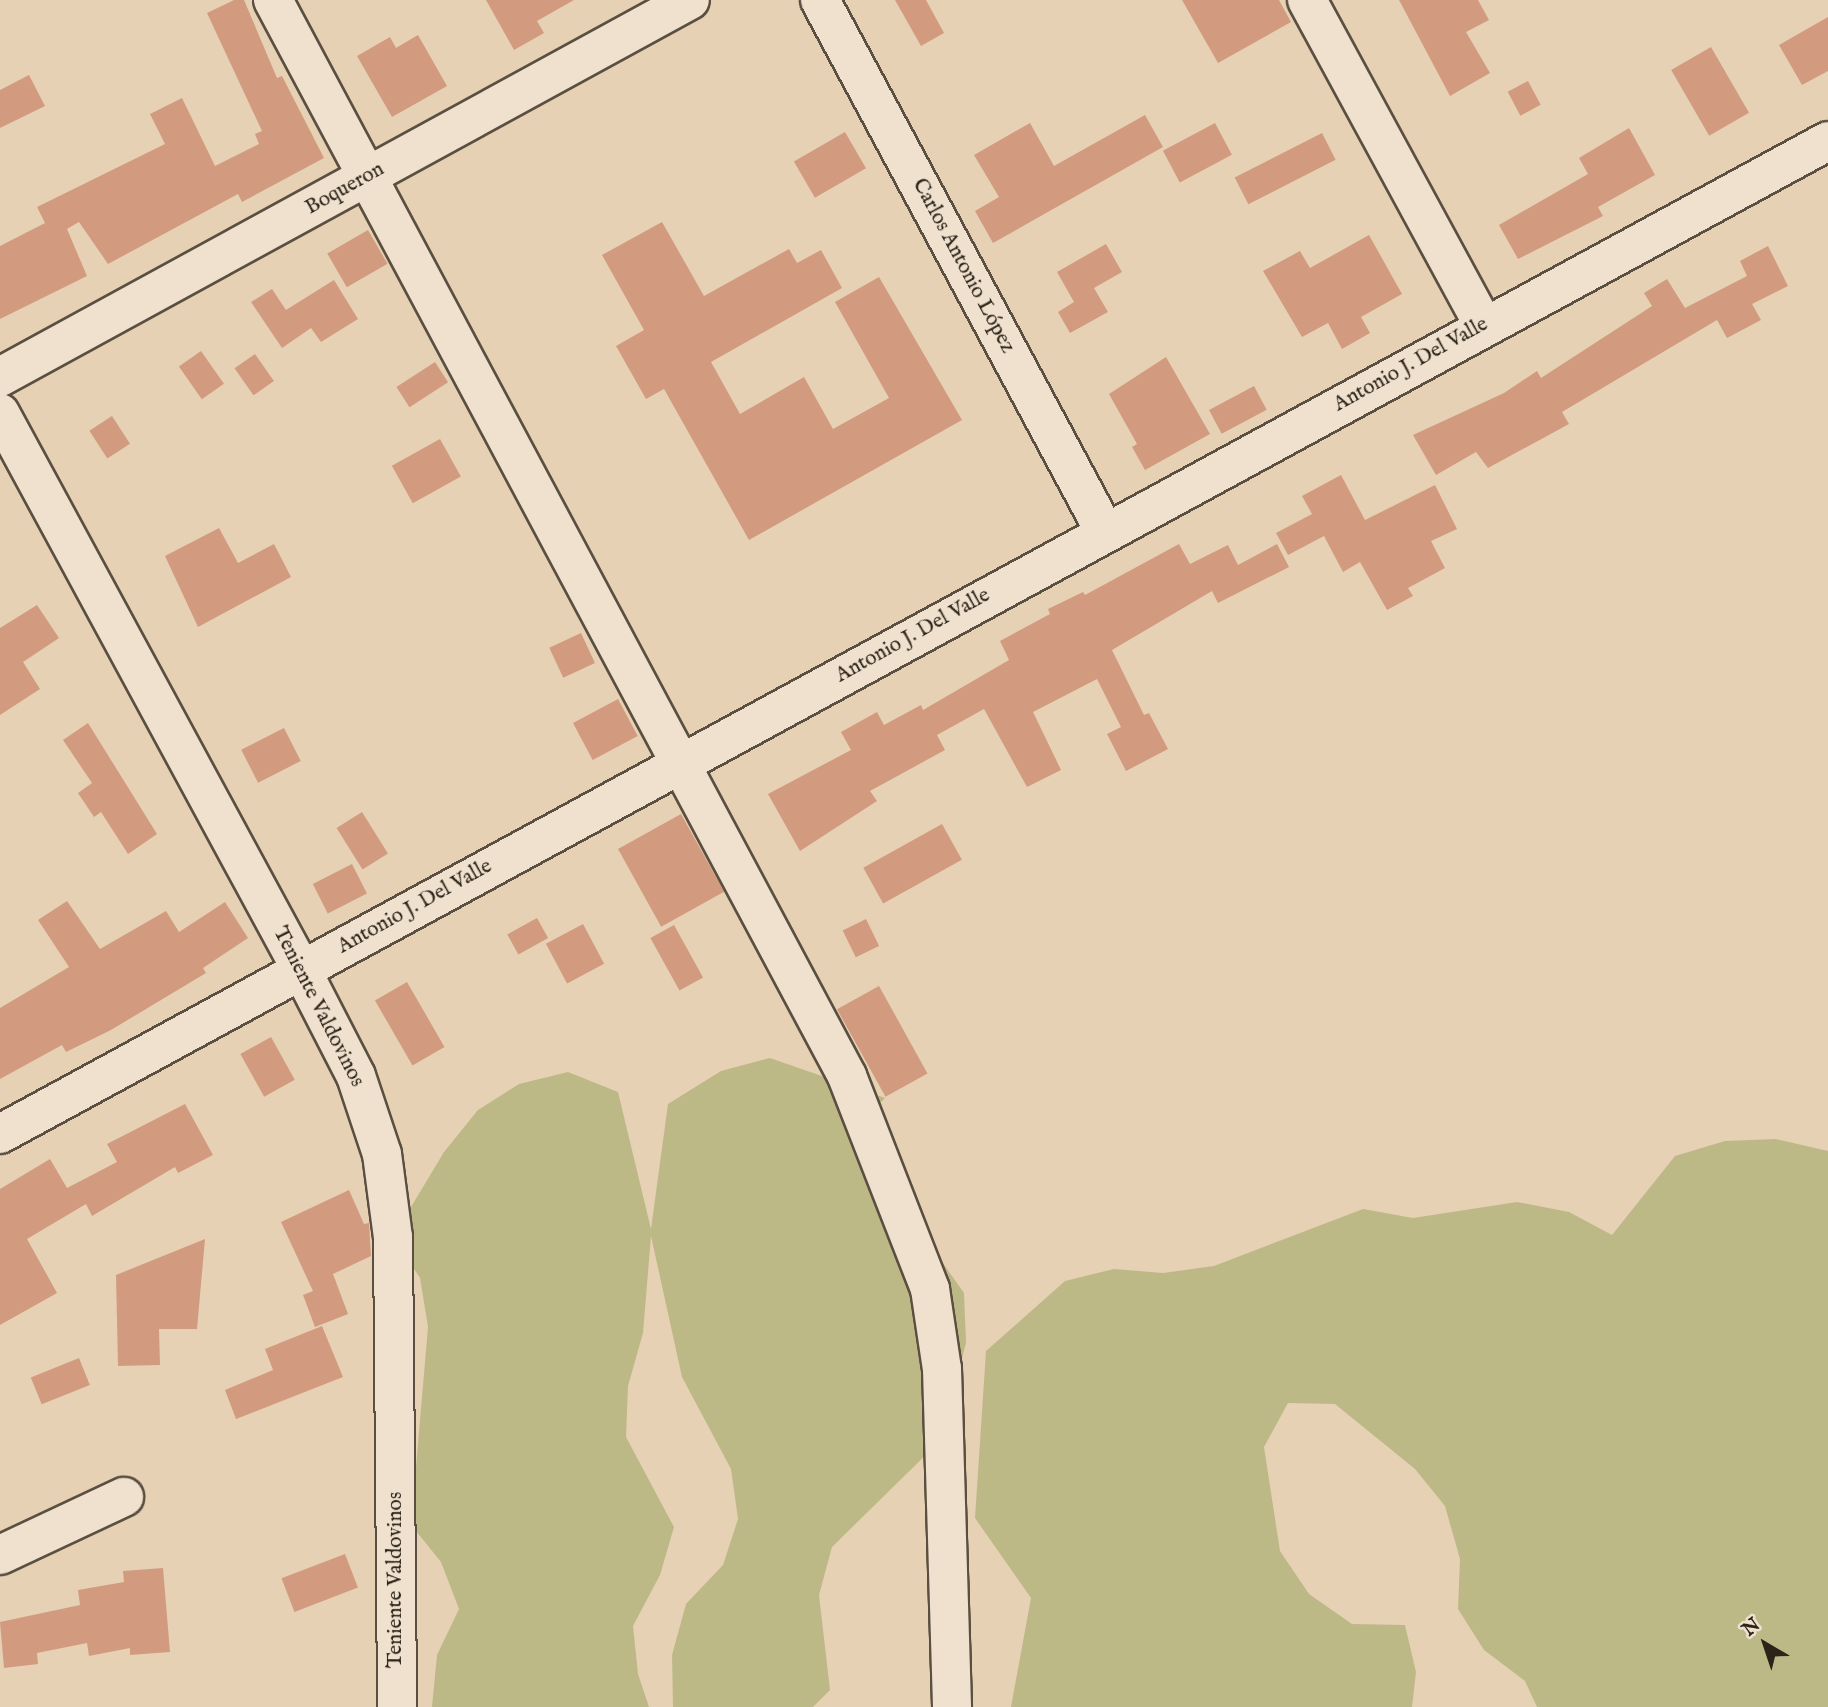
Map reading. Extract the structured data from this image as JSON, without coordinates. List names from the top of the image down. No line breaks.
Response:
{"streets":{"street":["Boqueron","Carlos Antonio López","Antonio J. Del Valle","Teniente Valdovinos"]},"crossings":[["Carlos Antonio López","Antonio J. Del Valle"],["Antonio J. Del Valle","Teniente Valdovinos"]],"north":"top left"}
